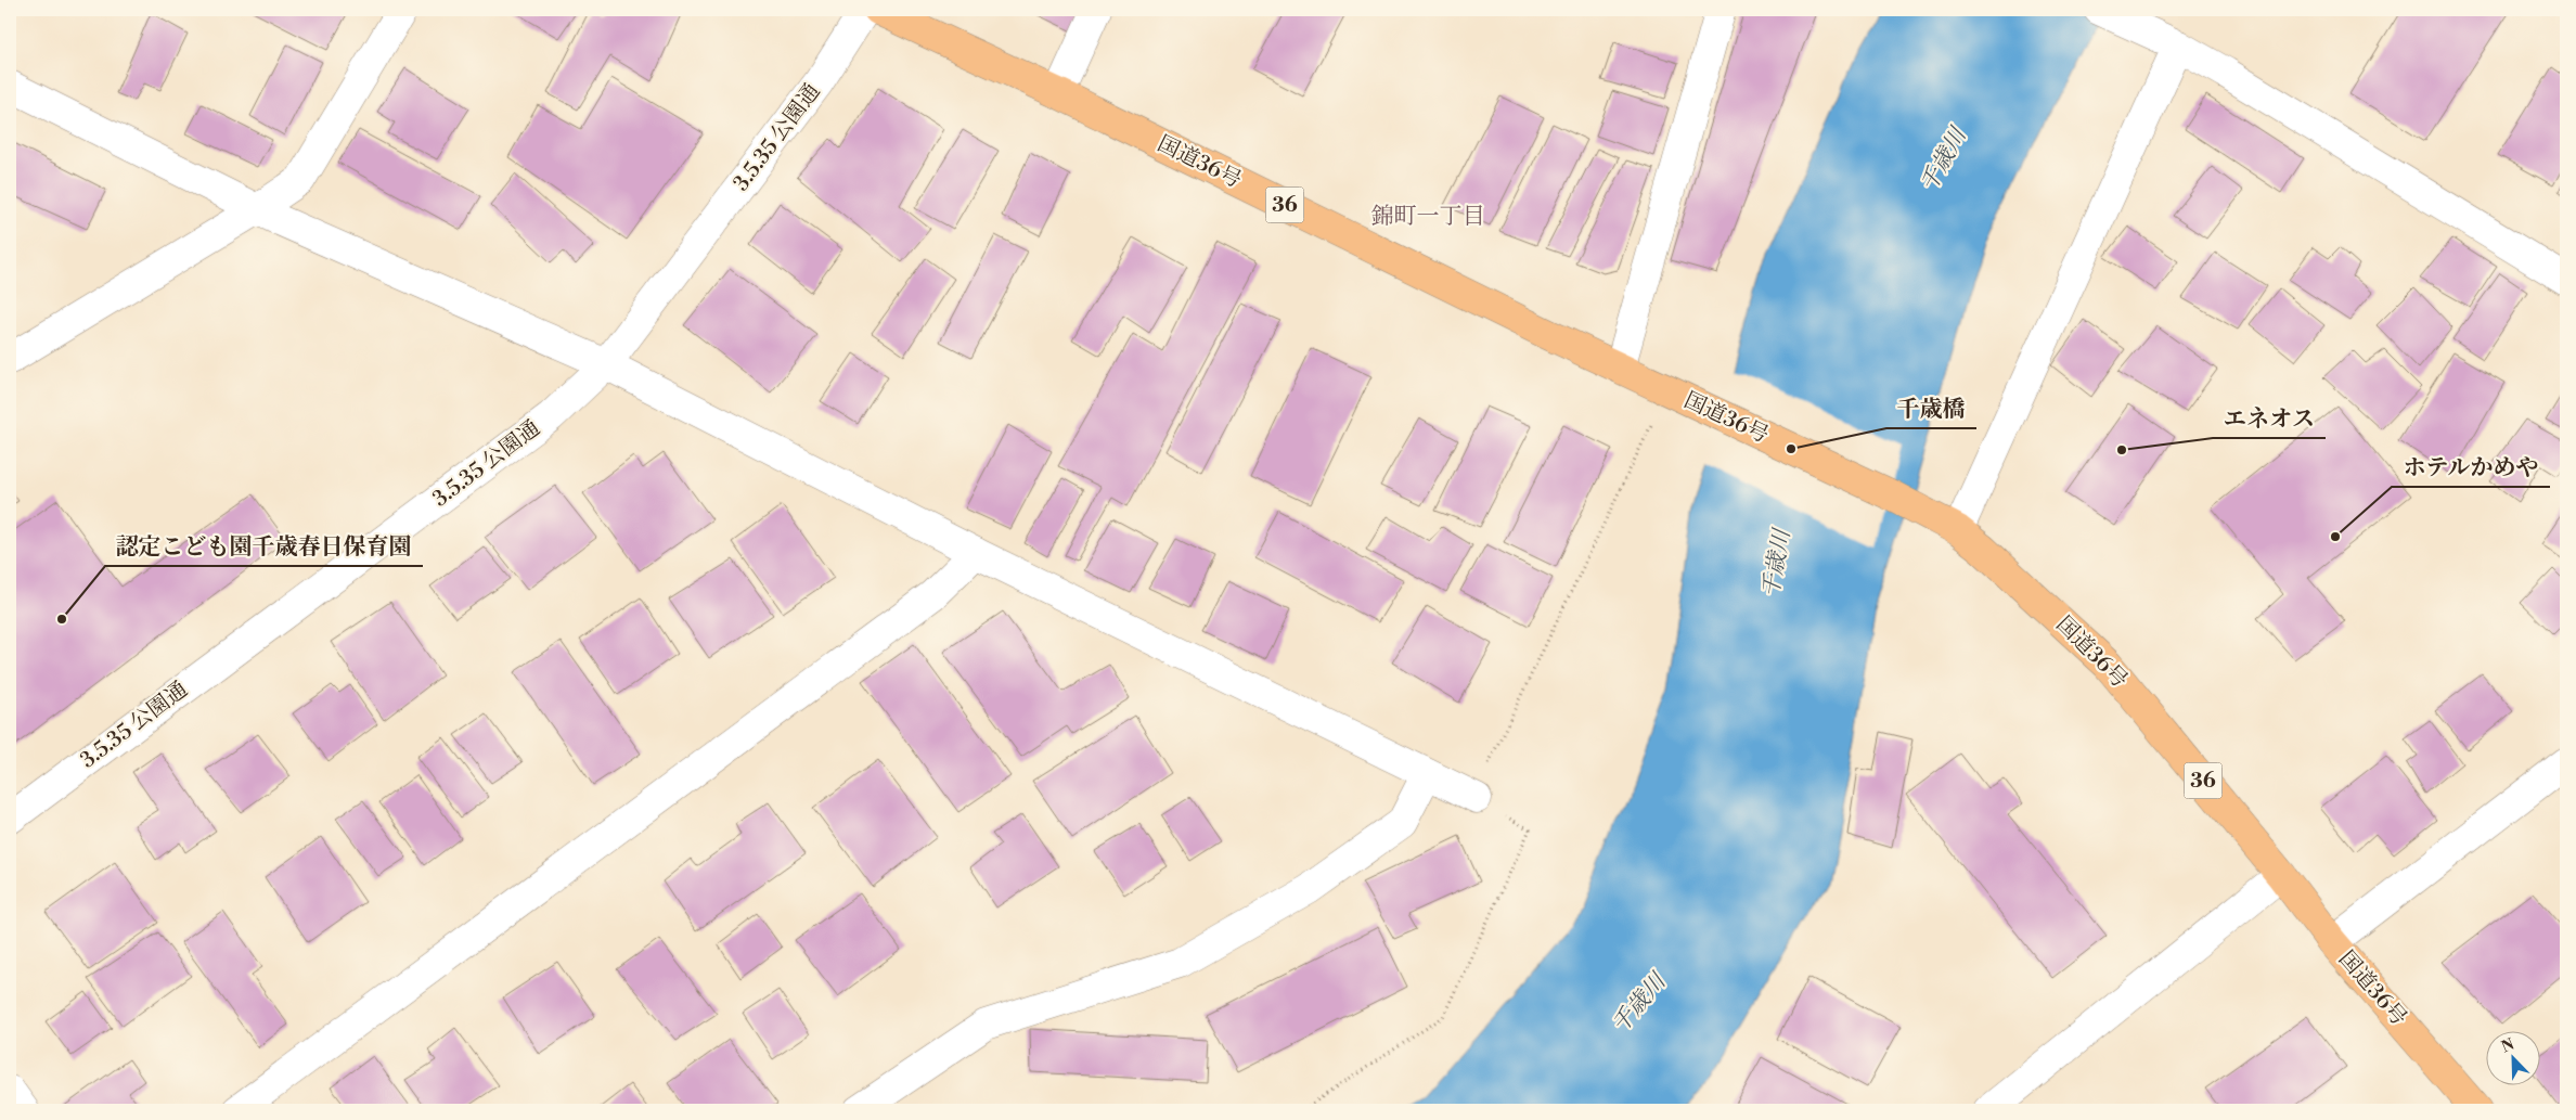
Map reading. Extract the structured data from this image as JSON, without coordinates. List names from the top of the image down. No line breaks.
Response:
{"streets":{"highway":["国道36号","36"],"street":["3.5.35 公園通"]},"districts":["錦町一丁目"],"water":["千歳川"],"places":["千歳橋","エネオス","ホテルかめや","認定こども園千歳春日保育園"],"north":"top left"}
